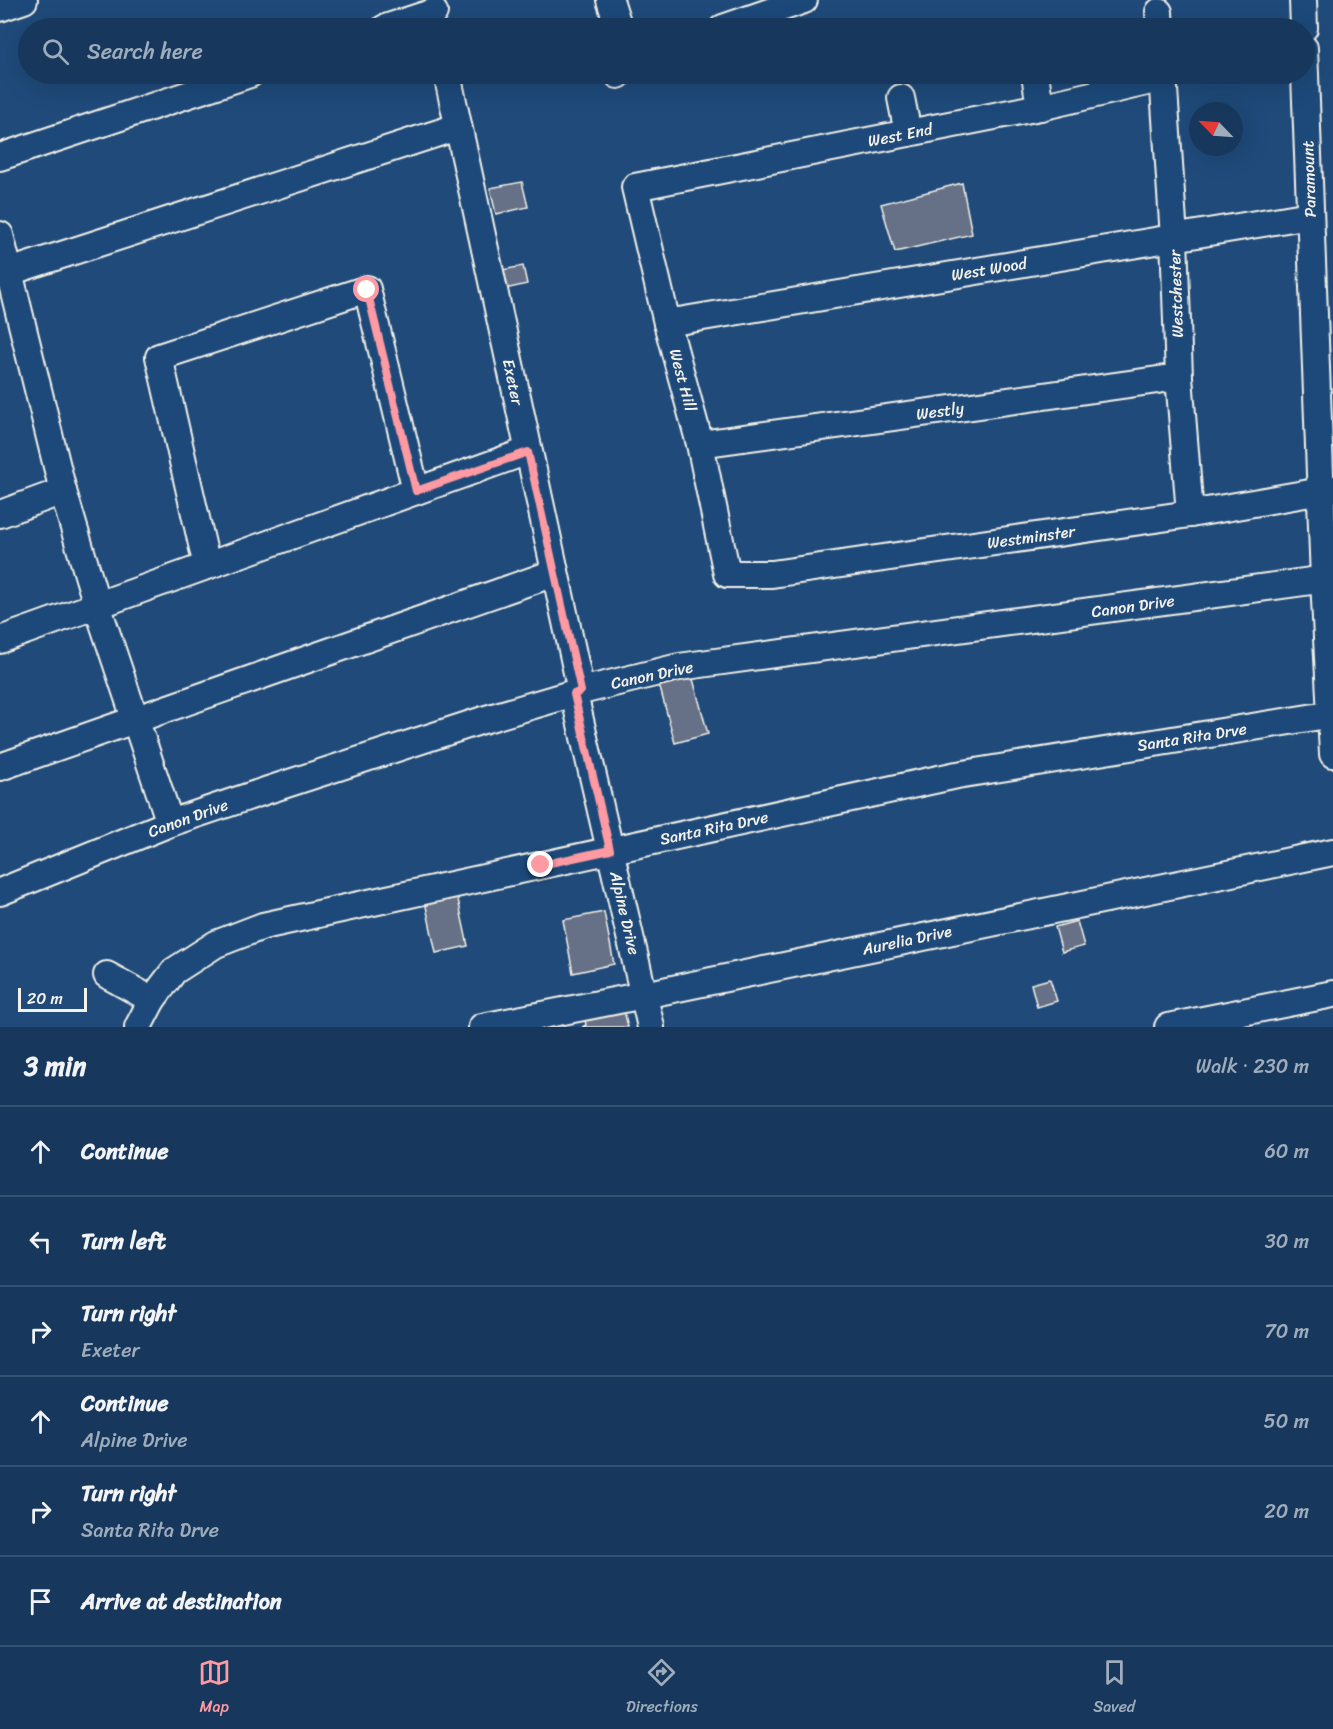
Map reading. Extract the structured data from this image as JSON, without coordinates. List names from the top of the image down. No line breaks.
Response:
{"streets":{"street":["West End","Paramount","West Wood","Westchester","West Hill","Exeter","Westly","Westminster","Canon Drive","Santa Rita Drve","Alpine Drive","Aurelia Drive"]},"crossings":[["West End","West Hill"],["Paramount","West Wood"],["Paramount","Westminster"],["Paramount","Canon Drive"],["Paramount","Santa Rita Drve"],["West Wood","Westchester"],["West Wood","West Hill"],["Westchester","Westly"],["Westchester","Westminster"],["West Hill","Westly"],["West Hill","Westminster"],["Exeter","Canon Drive"],["Exeter","Alpine Drive"],["Canon Drive","Alpine Drive"],["Santa Rita Drve","Alpine Drive"],["Alpine Drive","Aurelia Drive"]],"scale_bar":"20 m","north":"top left","page":{"search":"Search here","scale":"20 m","heading":["3 min","Walk · 230 m"],"list":[["Continue","60 m"],["Turn left","30 m"],["Turn right","Exeter","70 m"],["Continue","Alpine Drive","50 m"],["Turn right","Santa Rita Drve","20 m"],"Arrive at destination"],"nav":["Map","Directions","Saved"]}}
